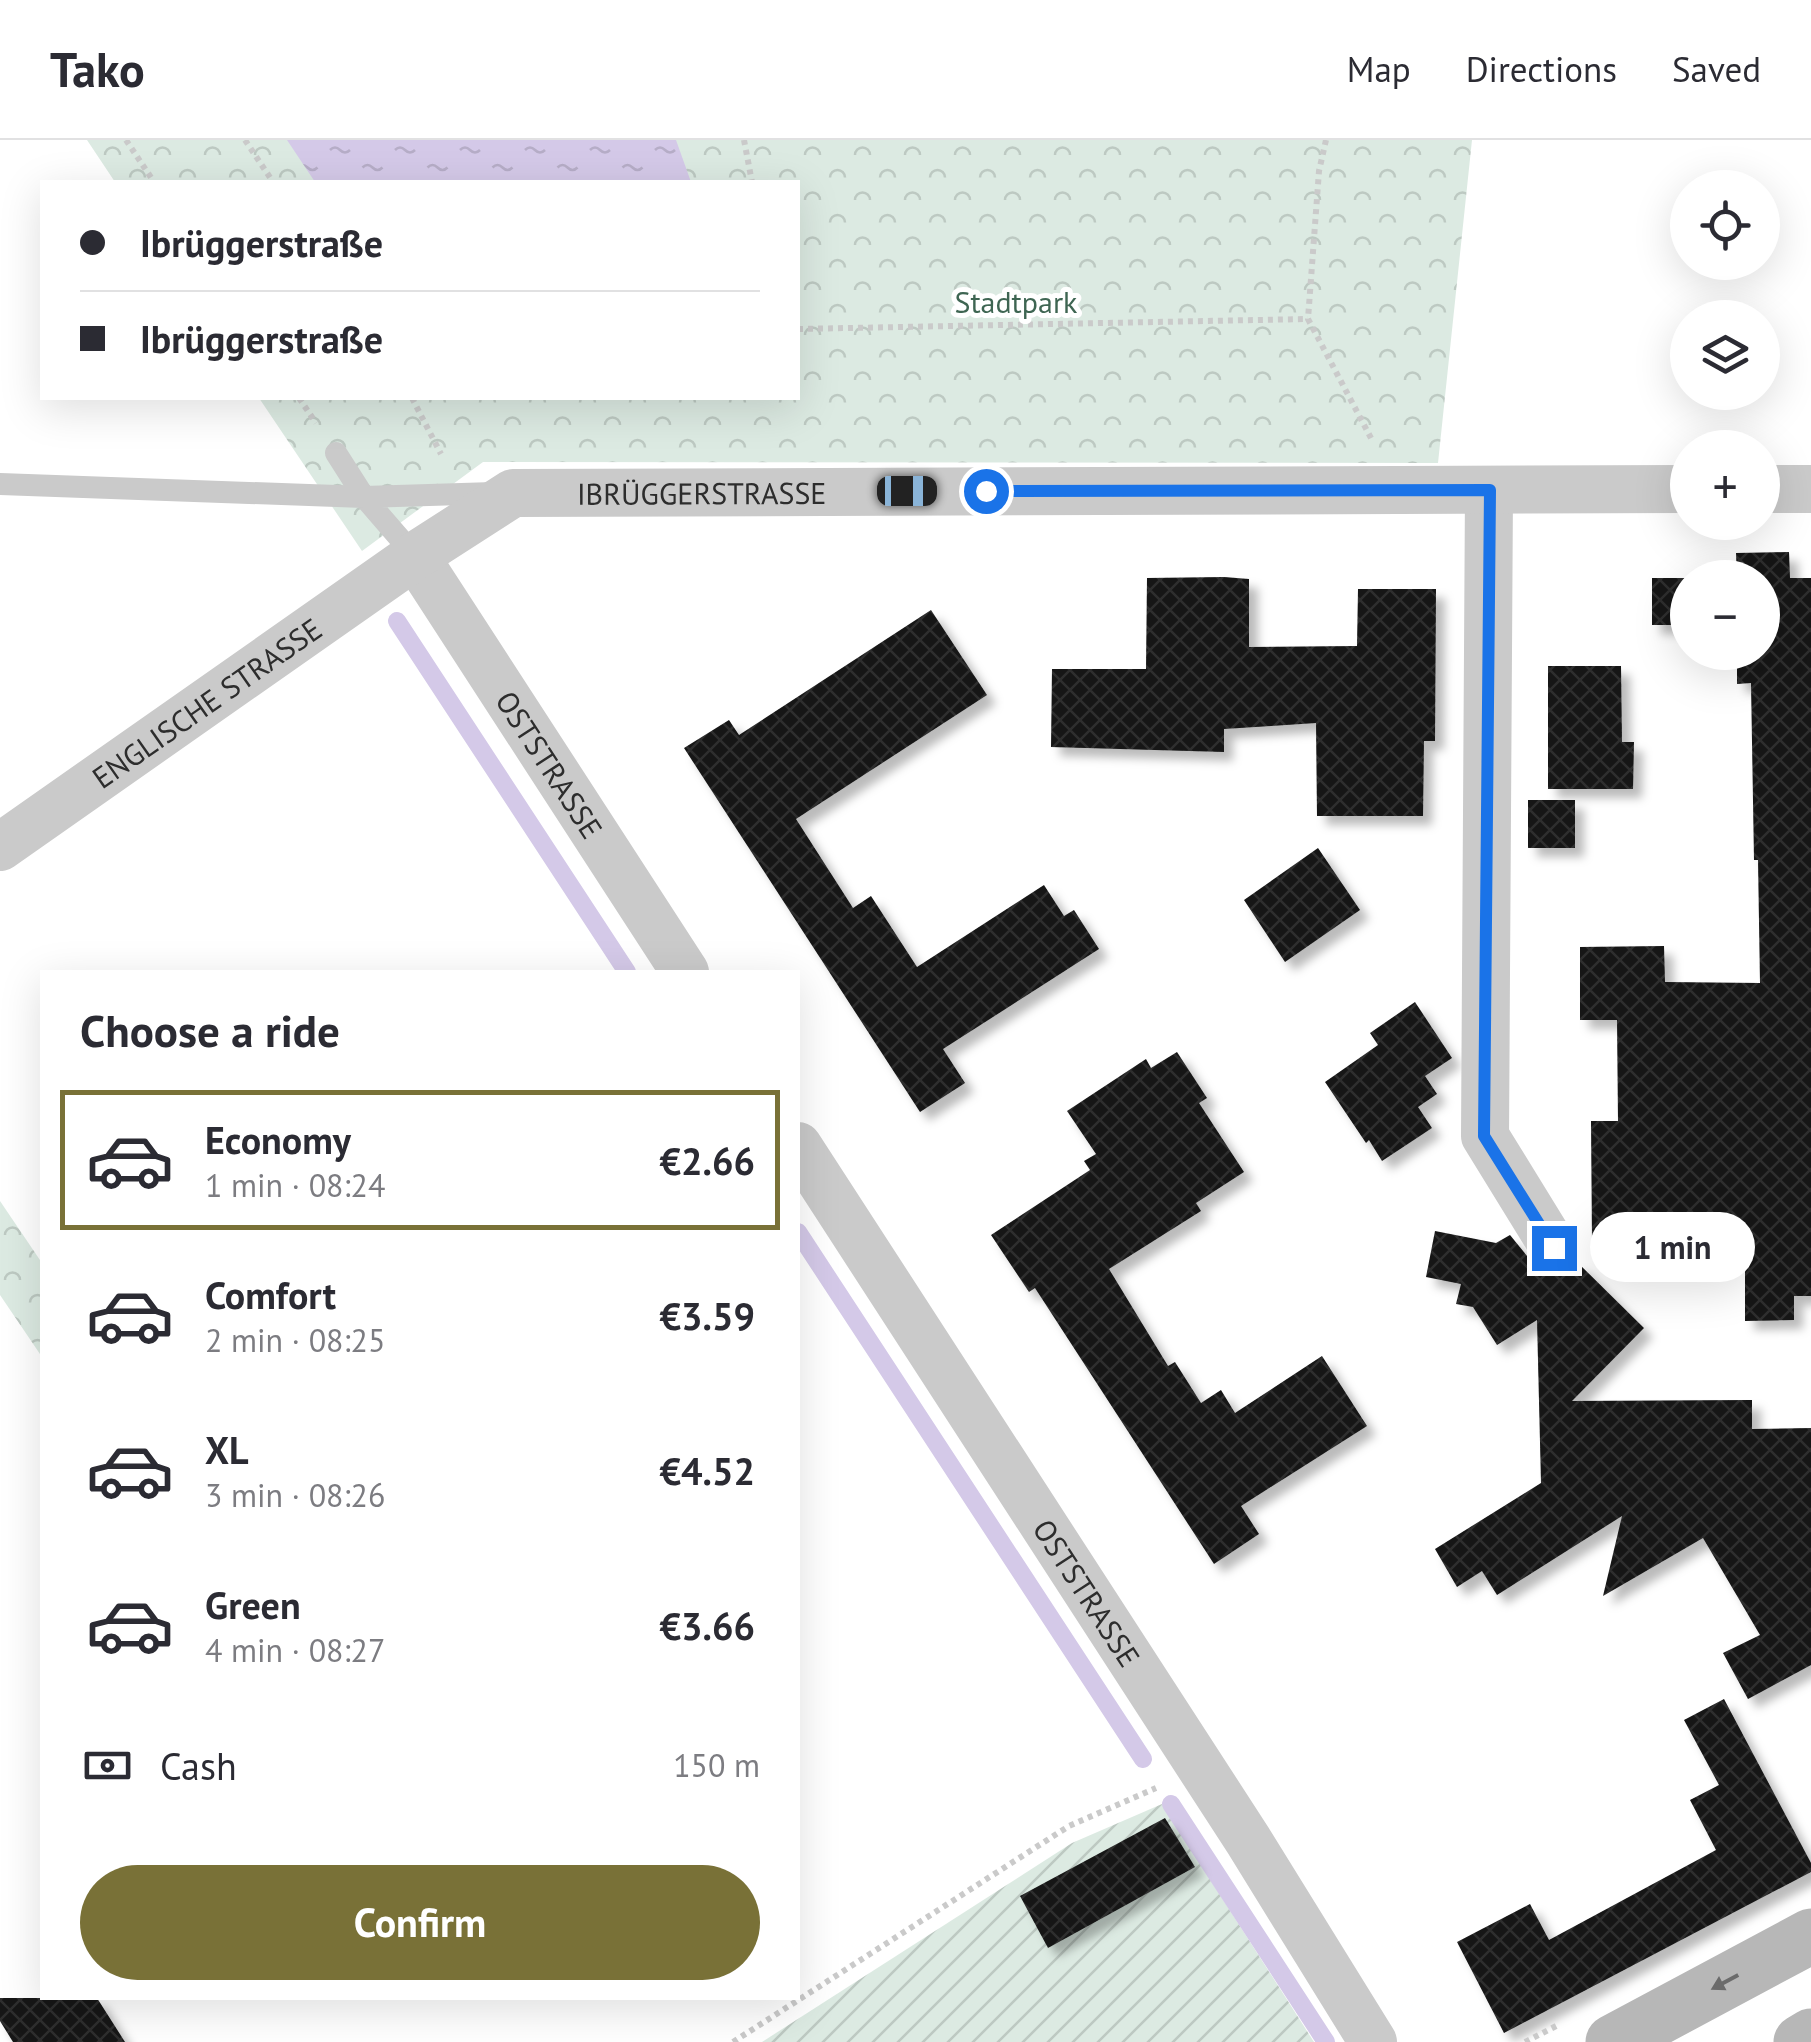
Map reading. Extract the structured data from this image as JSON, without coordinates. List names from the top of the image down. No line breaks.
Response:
{"streets":{"street":["IBRÜGGERSTRASSE","ENGLISCHE STRASSE","OSTSTRASSE"]},"crossings":[["ENGLISCHE STRASSE","OSTSTRASSE"]],"parks":["Stadtpark"],"page":{"header":"Tako","nav":["Map","Directions","Saved"],"map_buttons":["+","−"],"banner":["Ibrüggerstraße","Ibrüggerstraße"],"heading":"Choose a ride","list":[{"name":"Economy","note":"1 min · 08:24","value":"€2.66"},{"name":"Comfort","note":"2 min · 08:25","value":"€3.59"},{"name":"XL","note":"3 min · 08:26","value":"€4.52"},{"name":"Green","note":"4 min · 08:27","value":"€3.66"}],"bubble":"1 min","pay":["Cash","150 m"],"buttons":"Confirm"}}
